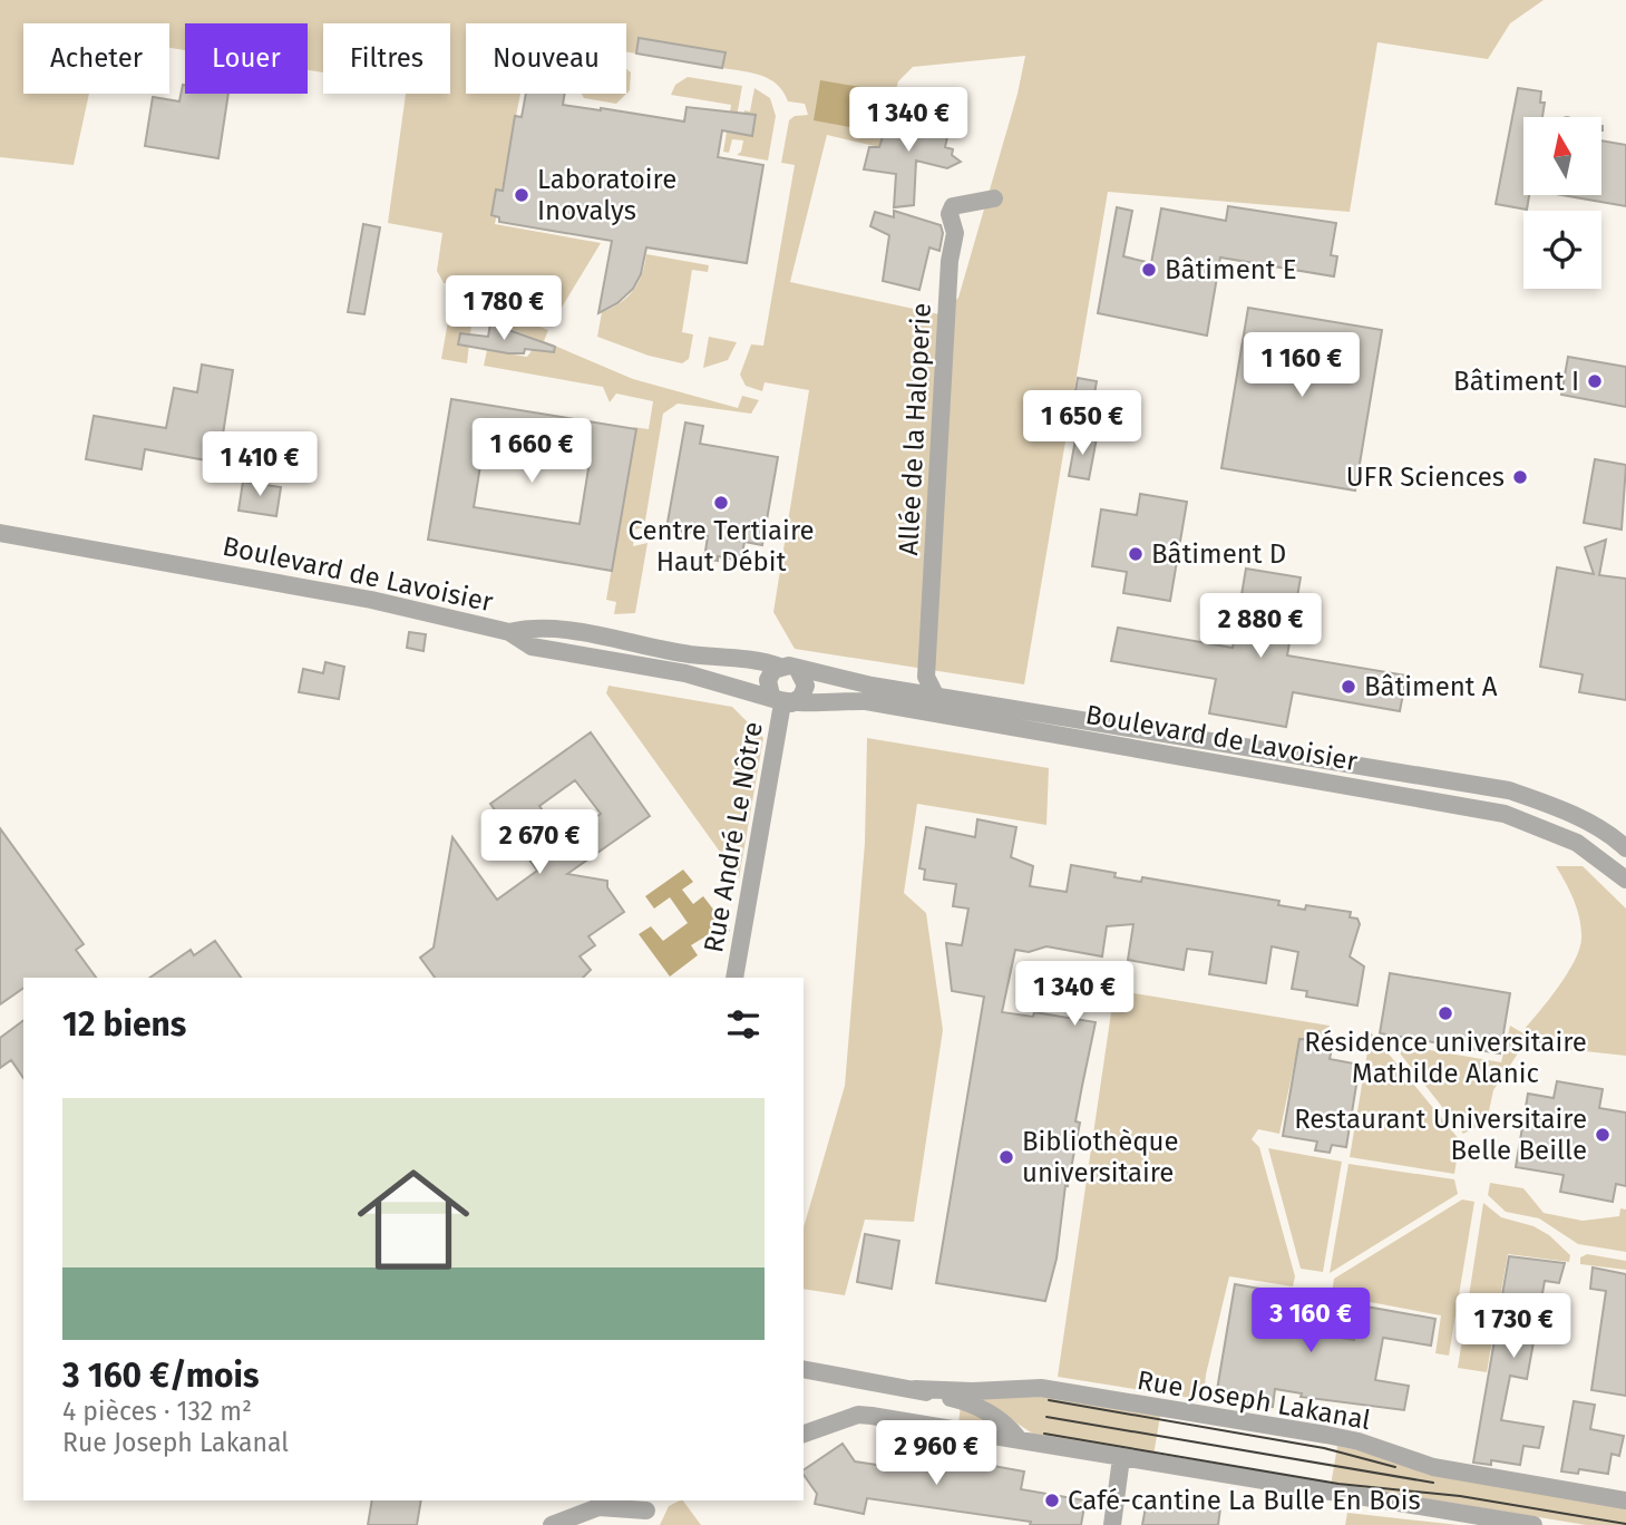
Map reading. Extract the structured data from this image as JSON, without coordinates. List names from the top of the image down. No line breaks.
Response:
{"streets":{"street":["Allée de la Haloperie","Boulevard de Lavoisier","Rue André Le Nôtre","Rue Joseph Lakanal"]},"crossings":[["Allée de la Haloperie","Boulevard de Lavoisier"],["Boulevard de Lavoisier","Rue André Le Nôtre"]],"places":["Laboratoire Inovalys","Bâtiment E","Bâtiment I","UFR Sciences","Centre Tertiaire Haut Débit","Bâtiment D","Bâtiment A","Résidence universitaire Mathilde Alanic","Restaurant Universitaire Belle Beille","Bibliothèque universitaire","Café-cantine La Bulle En Bois"],"north":"top","page":{"chip":["Acheter","Louer","Filtres","Nouveau"],"price":["1 340 €","1 780 €","1 160 €","1 650 €","1 660 €","1 410 €","2 880 €","2 670 €","1 340 €","3 160 €","1 730 €","2 960 €"],"heading":"12 biens","list":[{"name":"3 160 €/mois","note":"4 pièces · 132 m² · Rue Joseph Lakanal"}]}}
